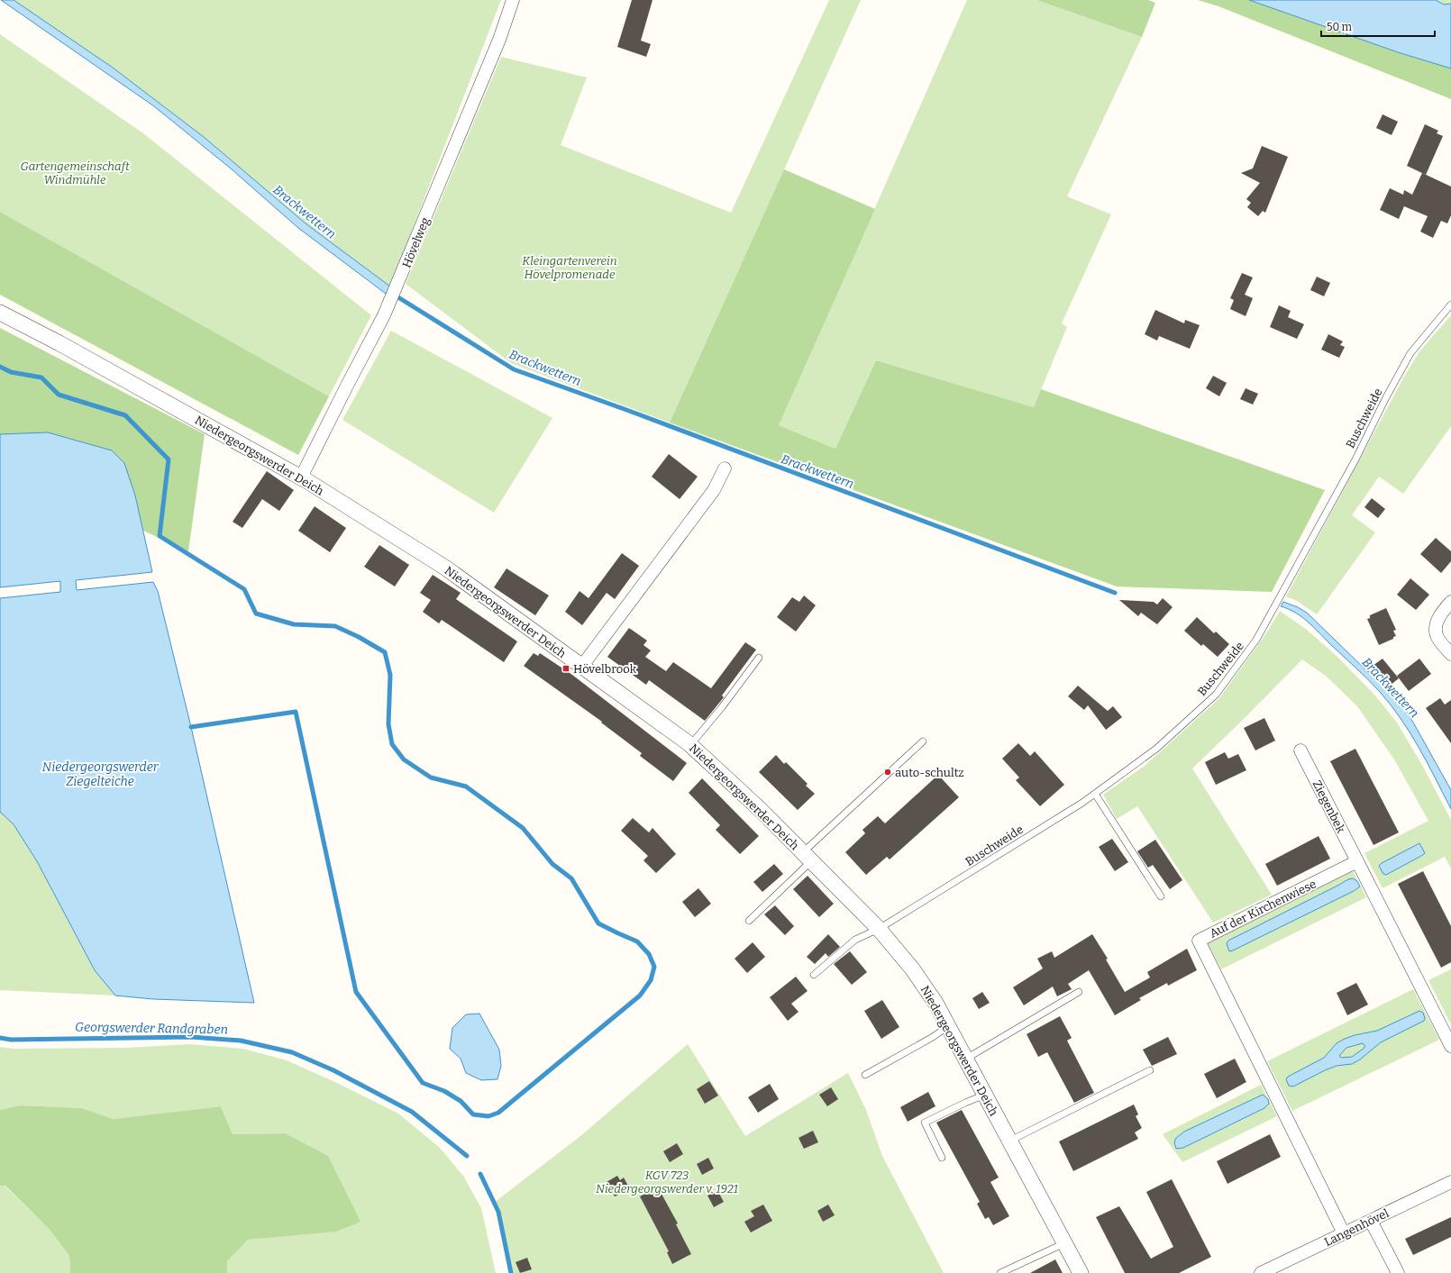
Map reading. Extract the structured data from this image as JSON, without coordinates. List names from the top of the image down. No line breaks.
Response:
{"streets":{"street":["Hövelweg","Niedergeorgswerder Deich","Ziegenbek","Auf der Kirchenwiese","Langenhövel"],"lane":["Buschweide"]},"crossings":[["Hövelweg","Niedergeorgswerder Deich"],["Buschweide","Niedergeorgswerder Deich"],["Ziegenbek","Auf der Kirchenwiese"],["Auf der Kirchenwiese","Langenhövel"]],"water":["Brackwettern","Niedergeorgswerder Ziegelteiche","Georgswerder Randgraben"],"parks":["Gartengemeinschaft Windmühle","Kleingartenverein Hövelpromenade","KGV 723 Niedergeorgswerder v. 1921"],"places":{"transit":["Hövelbrook"],"other":["auto-schultz"]},"scale_bar":"50 m"}
